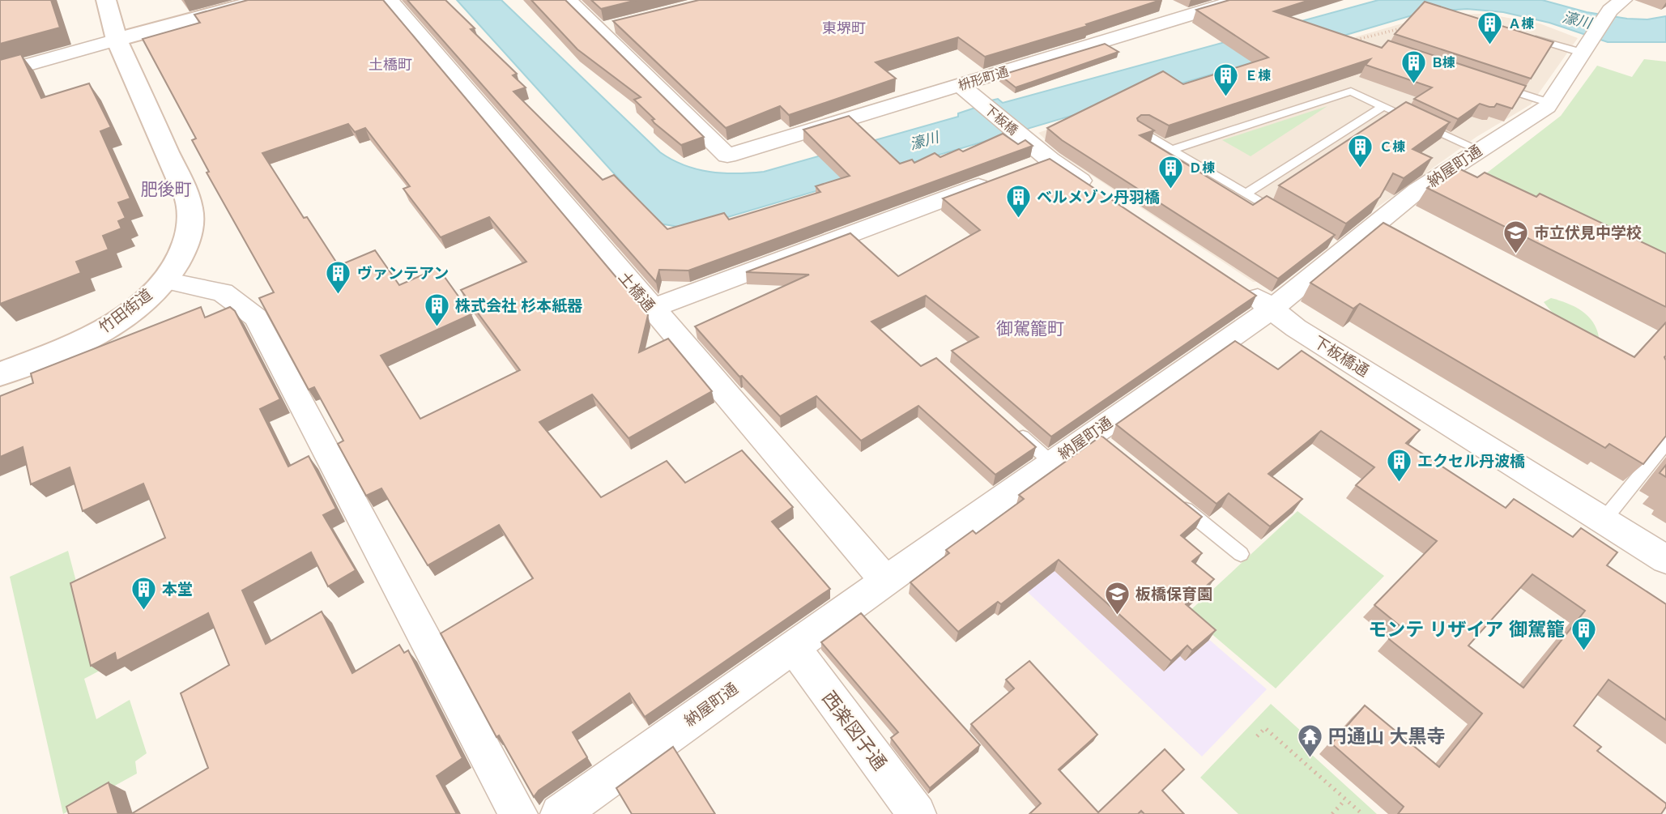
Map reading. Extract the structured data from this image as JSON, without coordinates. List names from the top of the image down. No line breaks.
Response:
{"streets":{"main road":["竹田街道"],"street":["枡形町通","下板橋","納屋町通","土橋通","下板橋通","西楽図子通"]},"crossings":[["枡形町通","下板橋"],["納屋町通","土橋通"],["納屋町通","下板橋通"],["納屋町通","西楽図子通"]],"districts":["東堺町","土橋町","肥後町","御駕籠町"],"water":["濠川"],"places":{"building":["Ａ棟","B棟","Ｅ棟","Ｃ棟","Ｄ棟","ベルメゾン丹羽橋","ヴァンテアン","株式会社 杉本紙器","エクセル丹波橋","本堂","モンテ リザイア 御駕籠"],"school or university":["市立伏見中学校","板橋保育園"],"temple":["円通山 大黒寺"]}}
